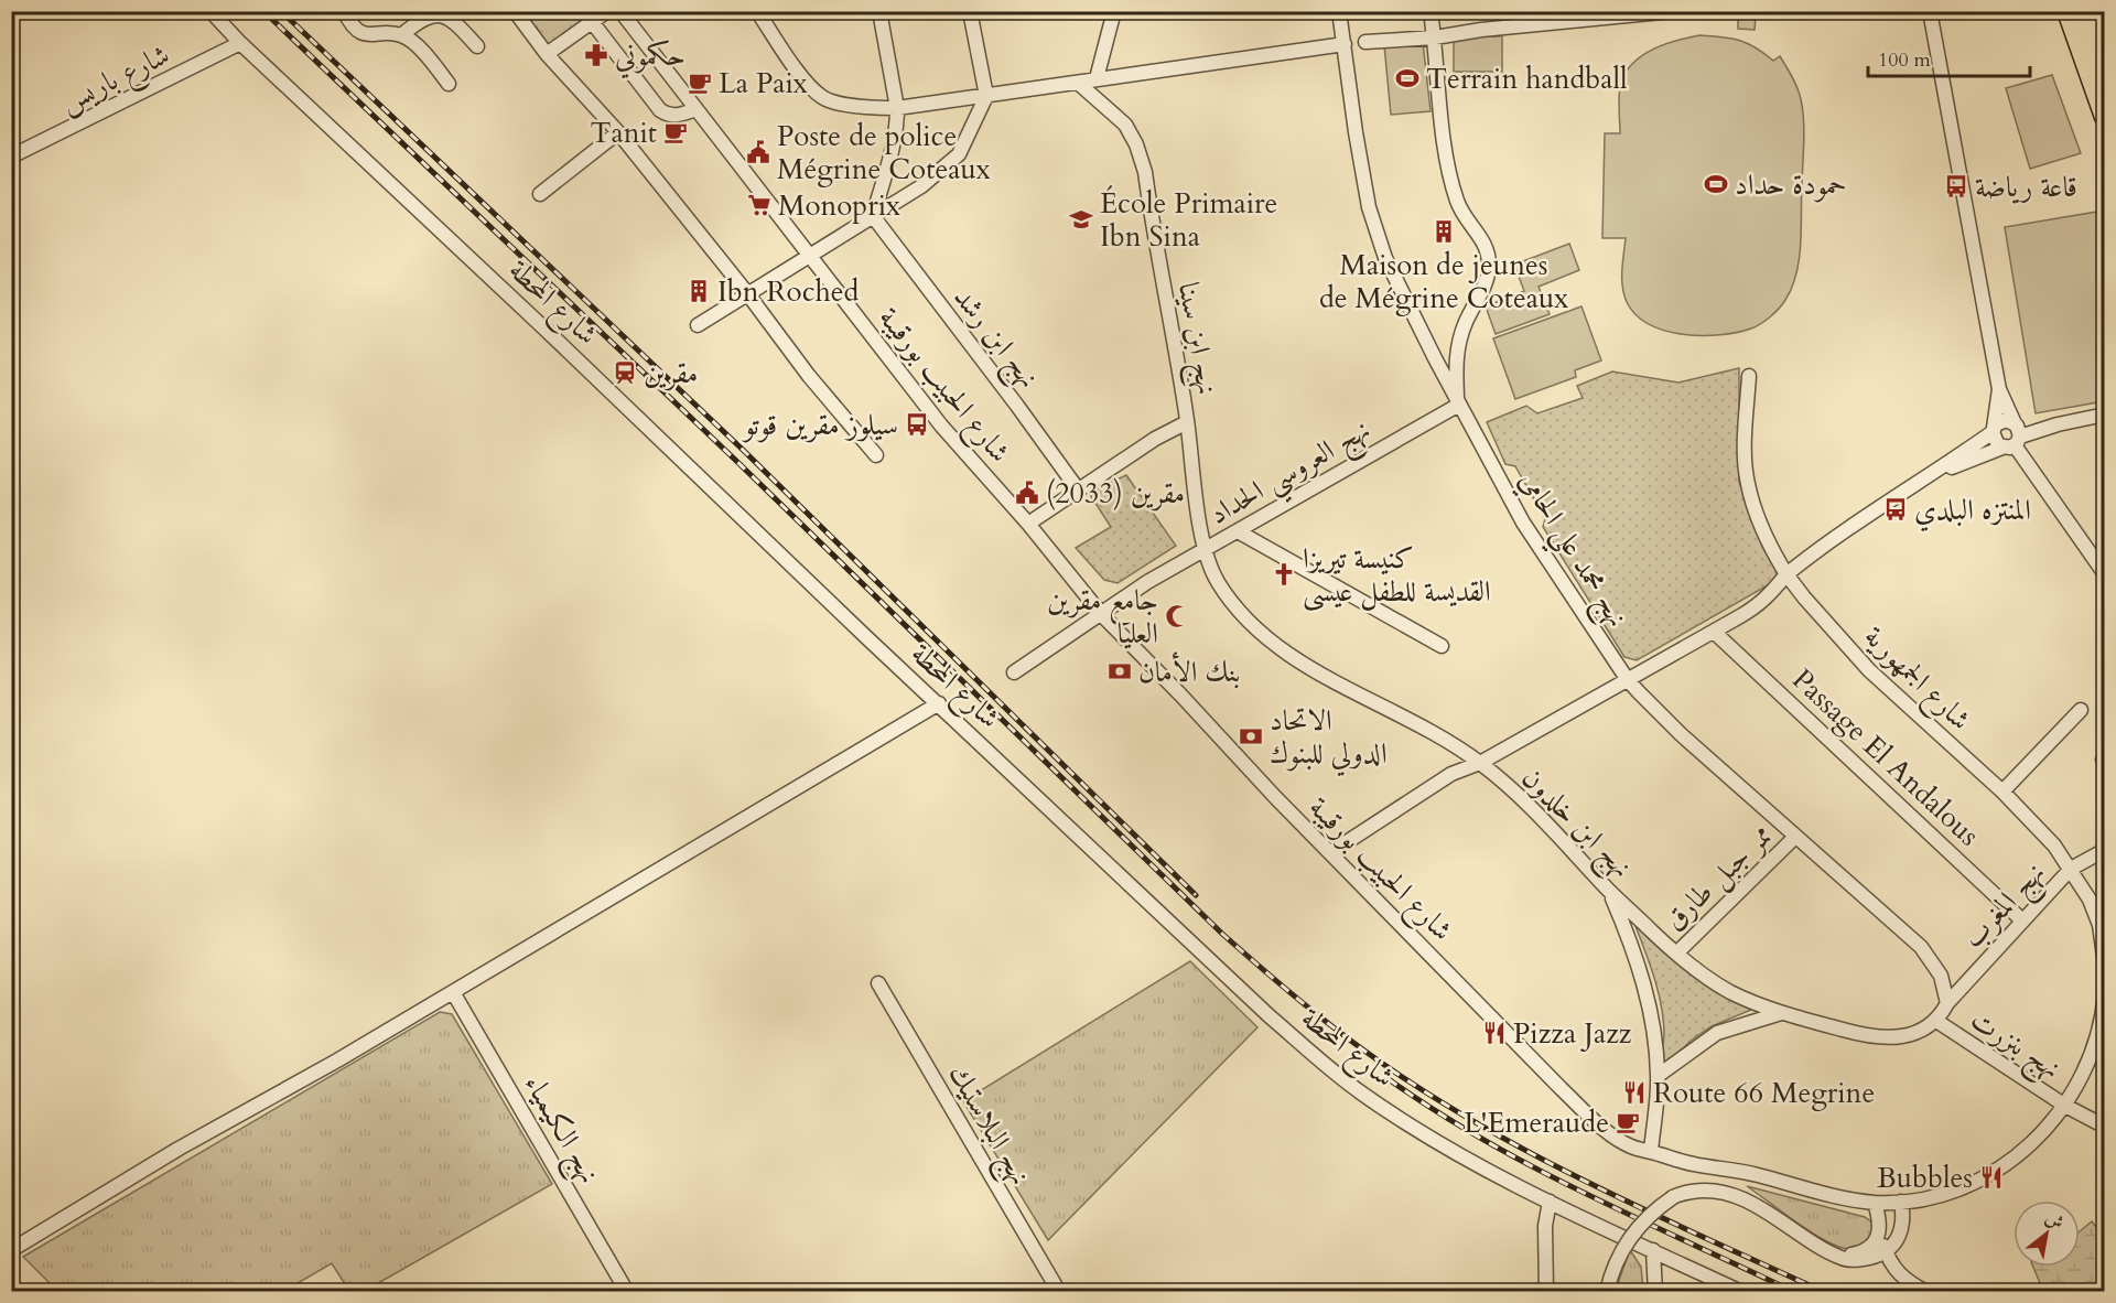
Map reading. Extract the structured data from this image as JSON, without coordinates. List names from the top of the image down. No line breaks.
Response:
{"streets":{"street":["شارع باريس","شارع المحطة","نهج ابن رشد","نهج ابن سينا","شارع الحبيب بورقيبة","نهج العروسي الحداد","نهج محمد علي الحامي","شارع الجمهورية","Passage El Andalous","نهج ابن خلدون","ممر جبل طارق","نهج المغرب","نهج بنزرت","نهج البلاستيك","نهج الكيمياء"]},"crossings":[["شارع باريس","شارع المحطة"],["نهج ابن سينا","نهج العروسي الحداد"],["نهج ابن سينا","نهج ابن خلدون"],["شارع الحبيب بورقيبة","نهج العروسي الحداد"],["نهج العروسي الحداد","نهج محمد علي الحامي"],["نهج العروسي الحداد","نهج ابن خلدون"],["نهج محمد علي الحامي","نهج ابن خلدون"],["نهج محمد علي الحامي","ممر جبل طارق"],["نهج محمد علي الحامي","نهج المغرب"],["شارع الجمهورية","نهج المغرب"],["Passage El Andalous","نهج المغرب"],["نهج ابن خلدون","ممر جبل طارق"],["نهج ابن خلدون","نهج المغرب"],["نهج ابن خلدون","نهج بنزرت"]],"places":{"pharmacy":["حكموني"],"sports":["Terrain handball","حمودة حداد"],"cafe":["La Paix","Tanit","L'Emeraude"],"public building":["Poste de police Mégrine Coteaux","مقرين (2033)"],"bus stop":["قاعة رياضة","سيلوز مقرين قوتو","المنتزه البلدي"],"supermarket":["Monoprix"],"school or university":["École Primaire Ibn Sina"],"building":["Maison de jeunes de Mégrine Coteaux","Ibn Roched"],"station":["مقرين"],"church":["كنيسة تيريزا القديسة للطفل عيسى"],"mosque":["جامع مقرين العليا"],"bank":["بنك الأمان","الاتحاد الدولي للبنوك"],"restaurant":["Pizza Jazz","Route 66 Megrine","Bubbles"]},"scale_bar":"100 m","north":"top right"}
